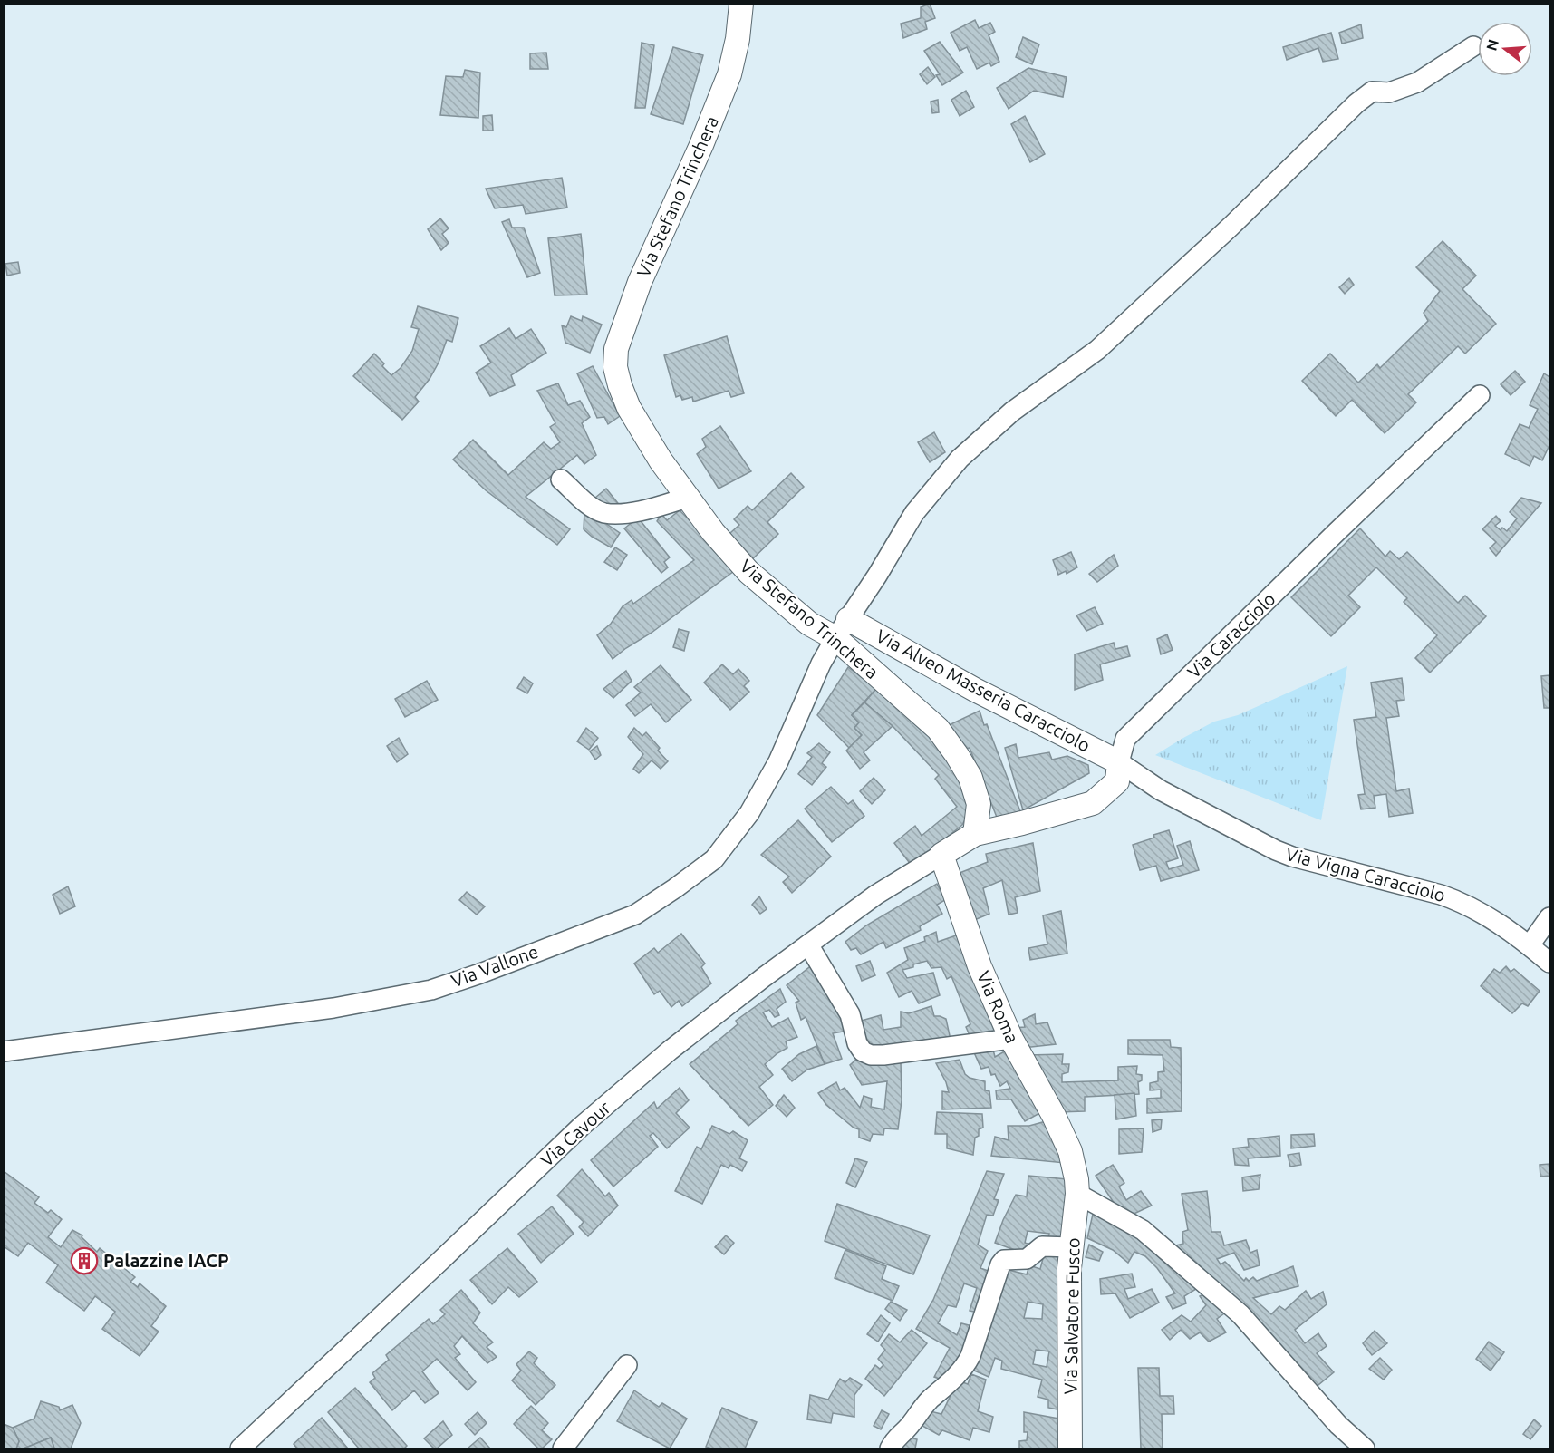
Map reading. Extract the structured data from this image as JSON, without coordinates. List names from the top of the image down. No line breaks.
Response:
{"streets":{"street":["Via Stefano Trinchera","Via Caracciolo","Via Alveo Masseria Caracciolo","Via Vigna Caracciolo","Via Vallone","Via Roma","Via Cavour","Via Salvatore Fusco"]},"crossings":[["Via Stefano Trinchera","Via Caracciolo"],["Via Stefano Trinchera","Via Vallone"],["Via Caracciolo","Via Alveo Masseria Caracciolo"],["Via Caracciolo","Via Vigna Caracciolo"],["Via Caracciolo","Via Roma"],["Via Caracciolo","Via Cavour"],["Via Alveo Masseria Caracciolo","Via Vigna Caracciolo"],["Via Alveo Masseria Caracciolo","Via Vallone"],["Via Roma","Via Cavour"],["Via Roma","Via Salvatore Fusco"]],"places":{"building":["Palazzine IACP"]},"north":"left"}
